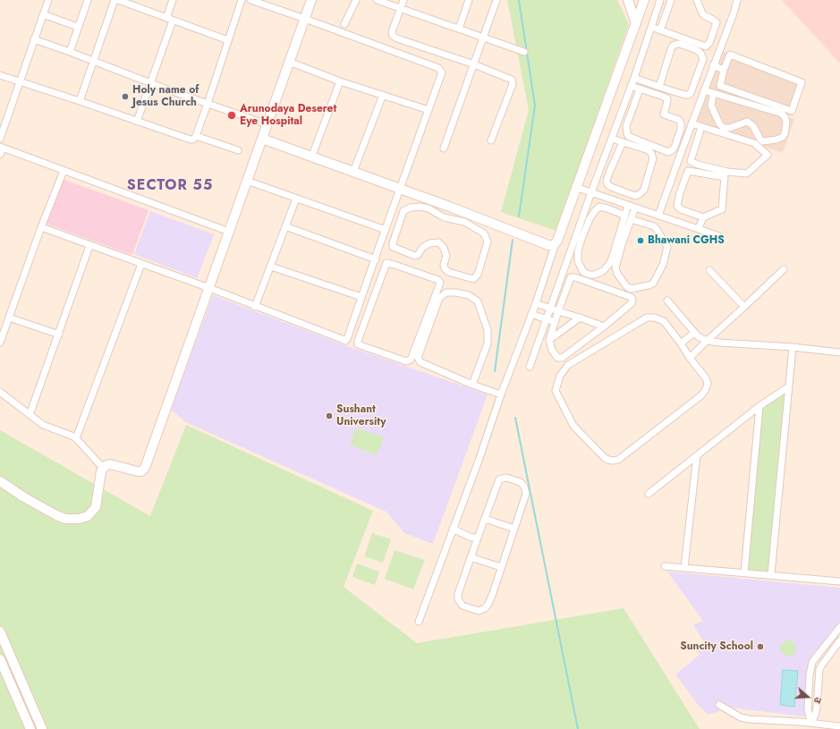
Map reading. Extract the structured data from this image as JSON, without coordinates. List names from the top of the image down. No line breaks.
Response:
{"districts":["SECTOR 55"],"places":["Holy name of Jesus Church","Arunodaya Deseret Eye Hospital","Bhawani CGHS","Sushant University","Suncity School"],"north":"right"}
